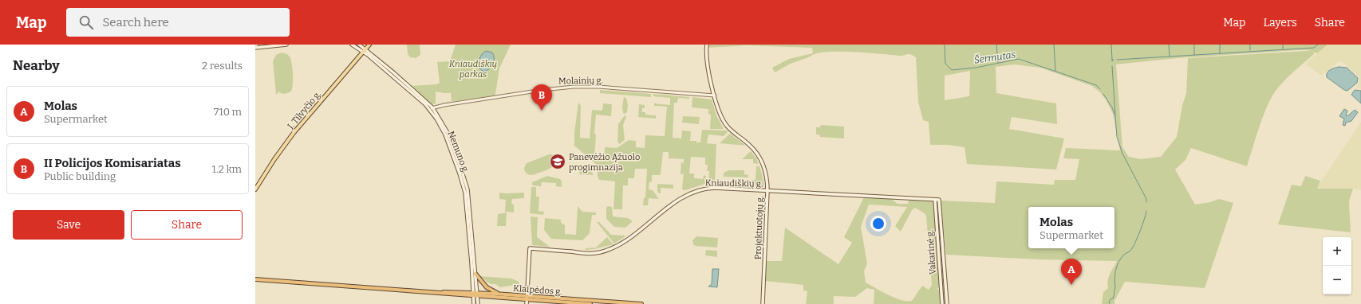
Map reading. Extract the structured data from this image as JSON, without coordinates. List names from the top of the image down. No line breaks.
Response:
{"streets":{"highway":["Klaipėdos g."],"main road":["J. Tilvyčio g.","Nemuno g.","Kniaudiškių g.","Projektuotojų g.","Vakarinė g."],"street":["Molainių g."]},"crossings":[["Molainių g.","Nemuno g."],["Molainių g.","Projektuotojų g."],["J. Tilvyčio g.","Nemuno g."],["Nemuno g.","Klaipėdos g."],["Kniaudiškių g.","Projektuotojų g."],["Kniaudiškių g.","Vakarinė g."],["Kniaudiškių g.","Klaipėdos g."]],"water":["Šermutas"],"parks":["Kniaudiškių parkas"],"places":{"school or university":["Panevėžio Ąžuolo progimnazija"]},"page":{"header":"Map","search":"Search here","nav":["Map","Layers","Share"],"heading":["Nearby","2 results"],"pins":["B","A"],"list":[{"mark":"A","name":"Molas","note":"Supermarket","value":"710 m"},{"mark":"B","name":"II Policijos Komisariatas","note":"Public building","value":"1.2 km"}],"buttons":["Save","Share"],"popup":["Molas","Supermarket"],"map_buttons":["+","−"]}}
